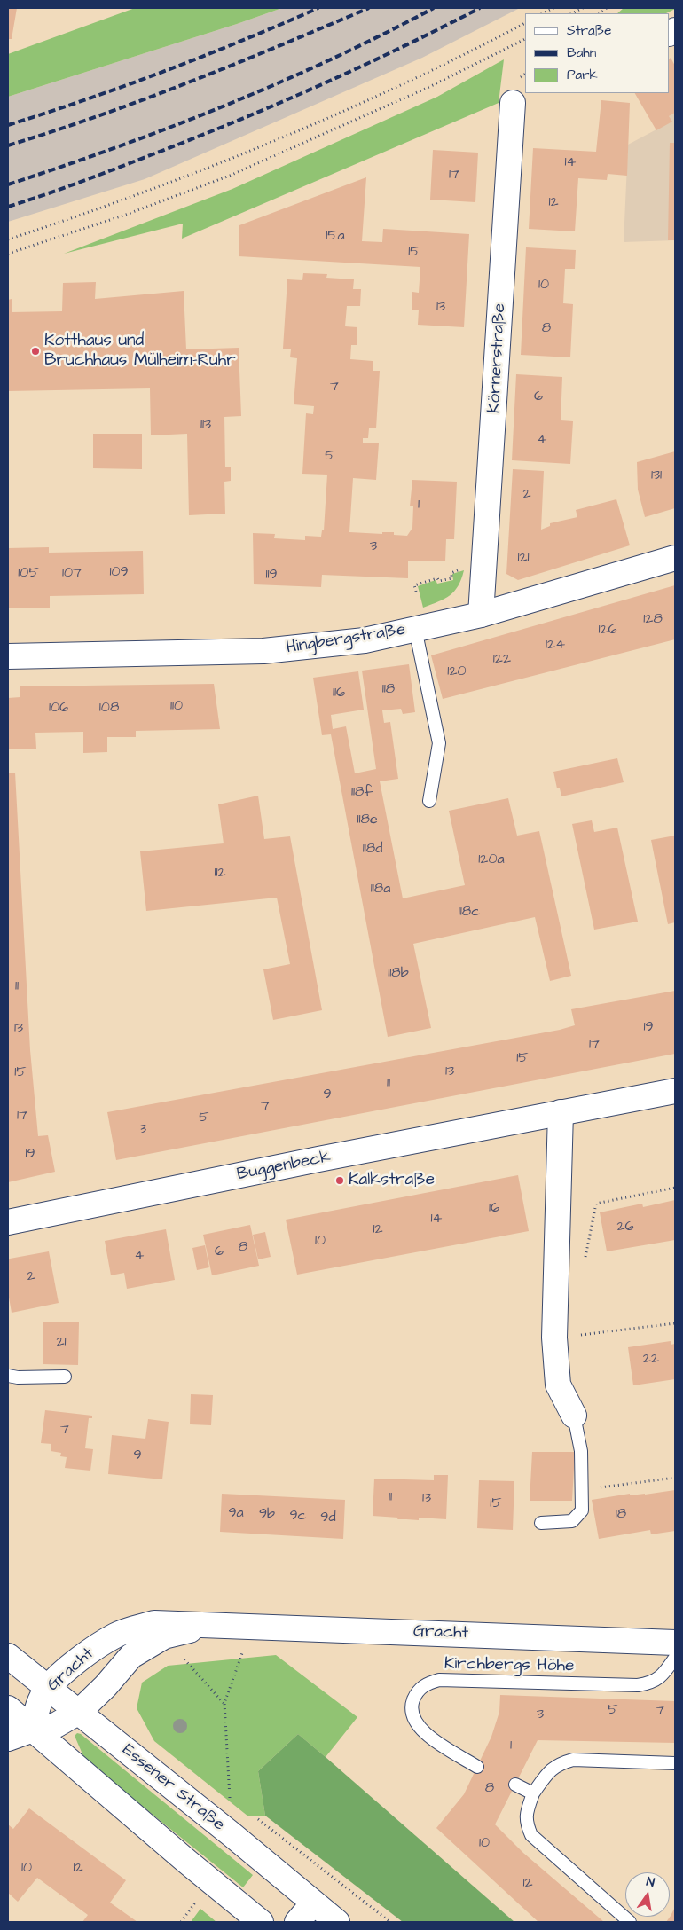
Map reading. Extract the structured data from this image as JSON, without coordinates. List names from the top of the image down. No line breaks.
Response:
{"streets":{"street":["Körnerstraße","Hingbergstraße","Buggenbeck","Gracht","Essener Straße"],"lane":["Kirchbergs Höhe"]},"crossings":[["Körnerstraße","Hingbergstraße"],["Gracht","Essener Straße"]],"places":["Kotthaus und Bruchhaus Mülheim-Ruhr","Kalkstraße"],"house_numbers":["14","17","12","15a","15","10","13","8","7","6","113","4","5","131","2","1","3","121","109","105","107","119","128","126","124","122","120","118","116","110","106","108","118f","118e","118d","120a","112","118a","118c","118b","11","19","13","17","15","13","15","11","9","7","17","5","3","19","16","14","26","12","10","8","6","4","2","21","22","7","9","11","13","15","9a","9b","18","9c","9d","5","7","3","1","8","10","10","12","12"],"legend":["Straße","Bahn","Park"],"north":"top"}
